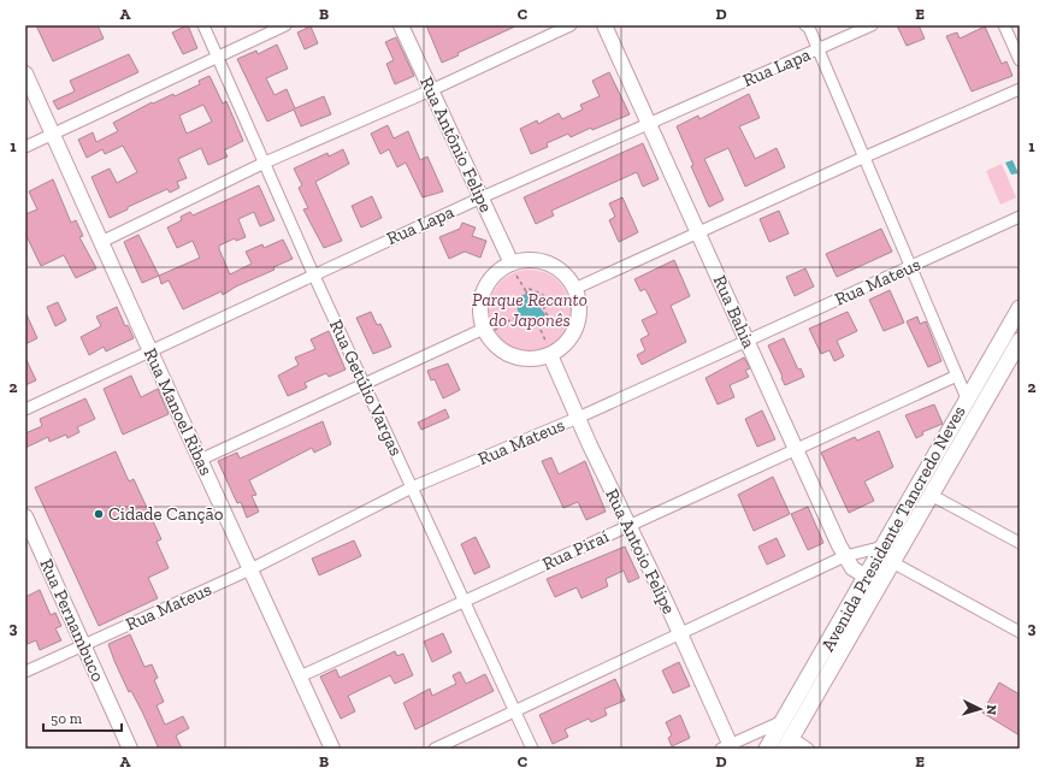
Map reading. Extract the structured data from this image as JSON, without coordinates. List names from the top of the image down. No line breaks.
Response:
{"streets":{"main road":["Avenida Presidente Tancredo Neves"],"street":["Rua Lapa","Rua Antônio Felipe","Rua Mateus","Rua Bahia","Rua Getúlio Vargas","Rua Manoel Ribas","Rua Piraí","Rua Antoio Felipe","Rua Pernambuco"]},"crossings":[["Rua Lapa","Rua Antônio Felipe"],["Rua Lapa","Rua Bahia"],["Rua Lapa","Rua Getúlio Vargas"],["Rua Lapa","Rua Manoel Ribas"],["Rua Antônio Felipe","Rua Antoio Felipe"],["Rua Mateus","Rua Bahia"],["Rua Mateus","Rua Getúlio Vargas"],["Rua Mateus","Rua Manoel Ribas"],["Rua Mateus","Rua Antoio Felipe"],["Rua Mateus","Rua Pernambuco"],["Rua Bahia","Avenida Presidente Tancredo Neves"],["Rua Bahia","Rua Piraí"],["Rua Getúlio Vargas","Rua Piraí"],["Rua Manoel Ribas","Rua Piraí"],["Rua Piraí","Rua Antoio Felipe"]],"parks":["Parque Recanto do Japonês"],"places":["Cidade Canção"],"scale_bar":"50 m","north":"right","grid":{"columns":["A","B","C","D","E"],"rows":["1","2","3"]}}
